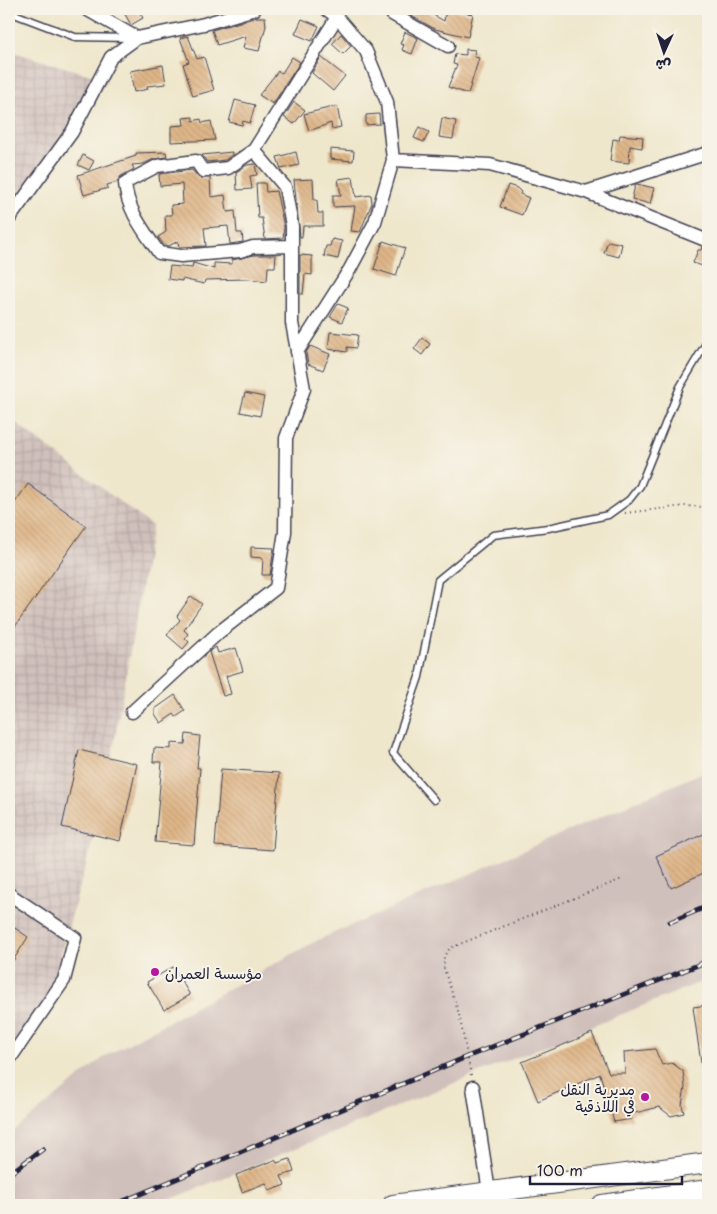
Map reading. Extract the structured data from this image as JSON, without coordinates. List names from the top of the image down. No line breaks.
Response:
{"places":["مؤسسة العمران","مديرية النقل في اللاذقية"],"scale_bar":"100 m","north":"bottom"}
